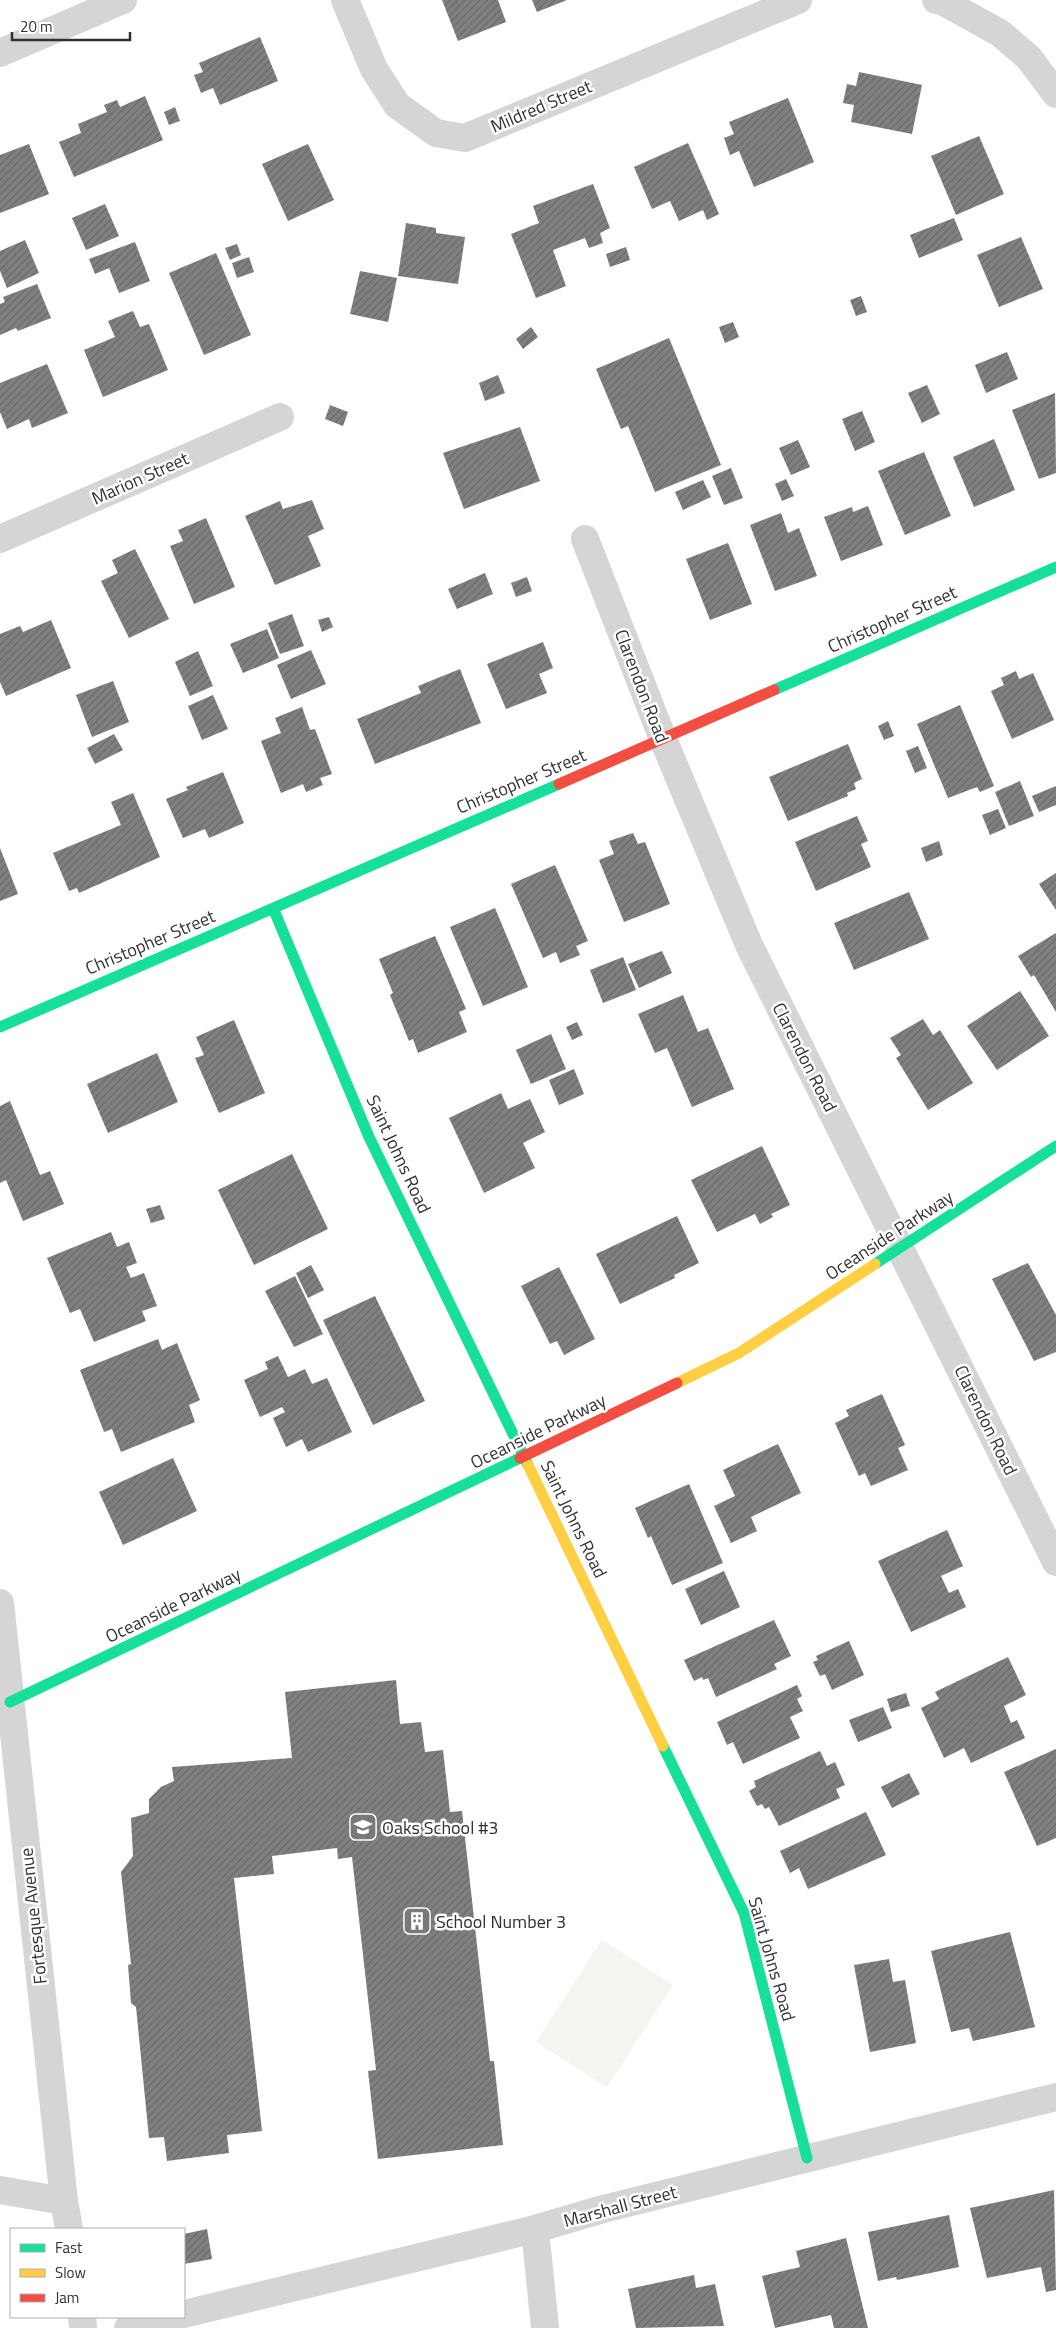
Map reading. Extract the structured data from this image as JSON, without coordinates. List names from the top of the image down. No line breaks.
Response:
{"streets":{"street":["Mildred Street","Marion Street","Christopher Street","Clarendon Road","Saint Johns Road","Oceanside Parkway","Fortesque Avenue","Marshall Street"]},"crossings":[["Christopher Street","Clarendon Road"],["Christopher Street","Saint Johns Road"],["Clarendon Road","Oceanside Parkway"],["Saint Johns Road","Oceanside Parkway"],["Saint Johns Road","Marshall Street"],["Oceanside Parkway","Fortesque Avenue"]],"places":{"school or university":["Oaks School #3"],"building":["School Number 3"]},"legend":["Fast","Slow","Jam"],"scale_bar":"20 m"}
